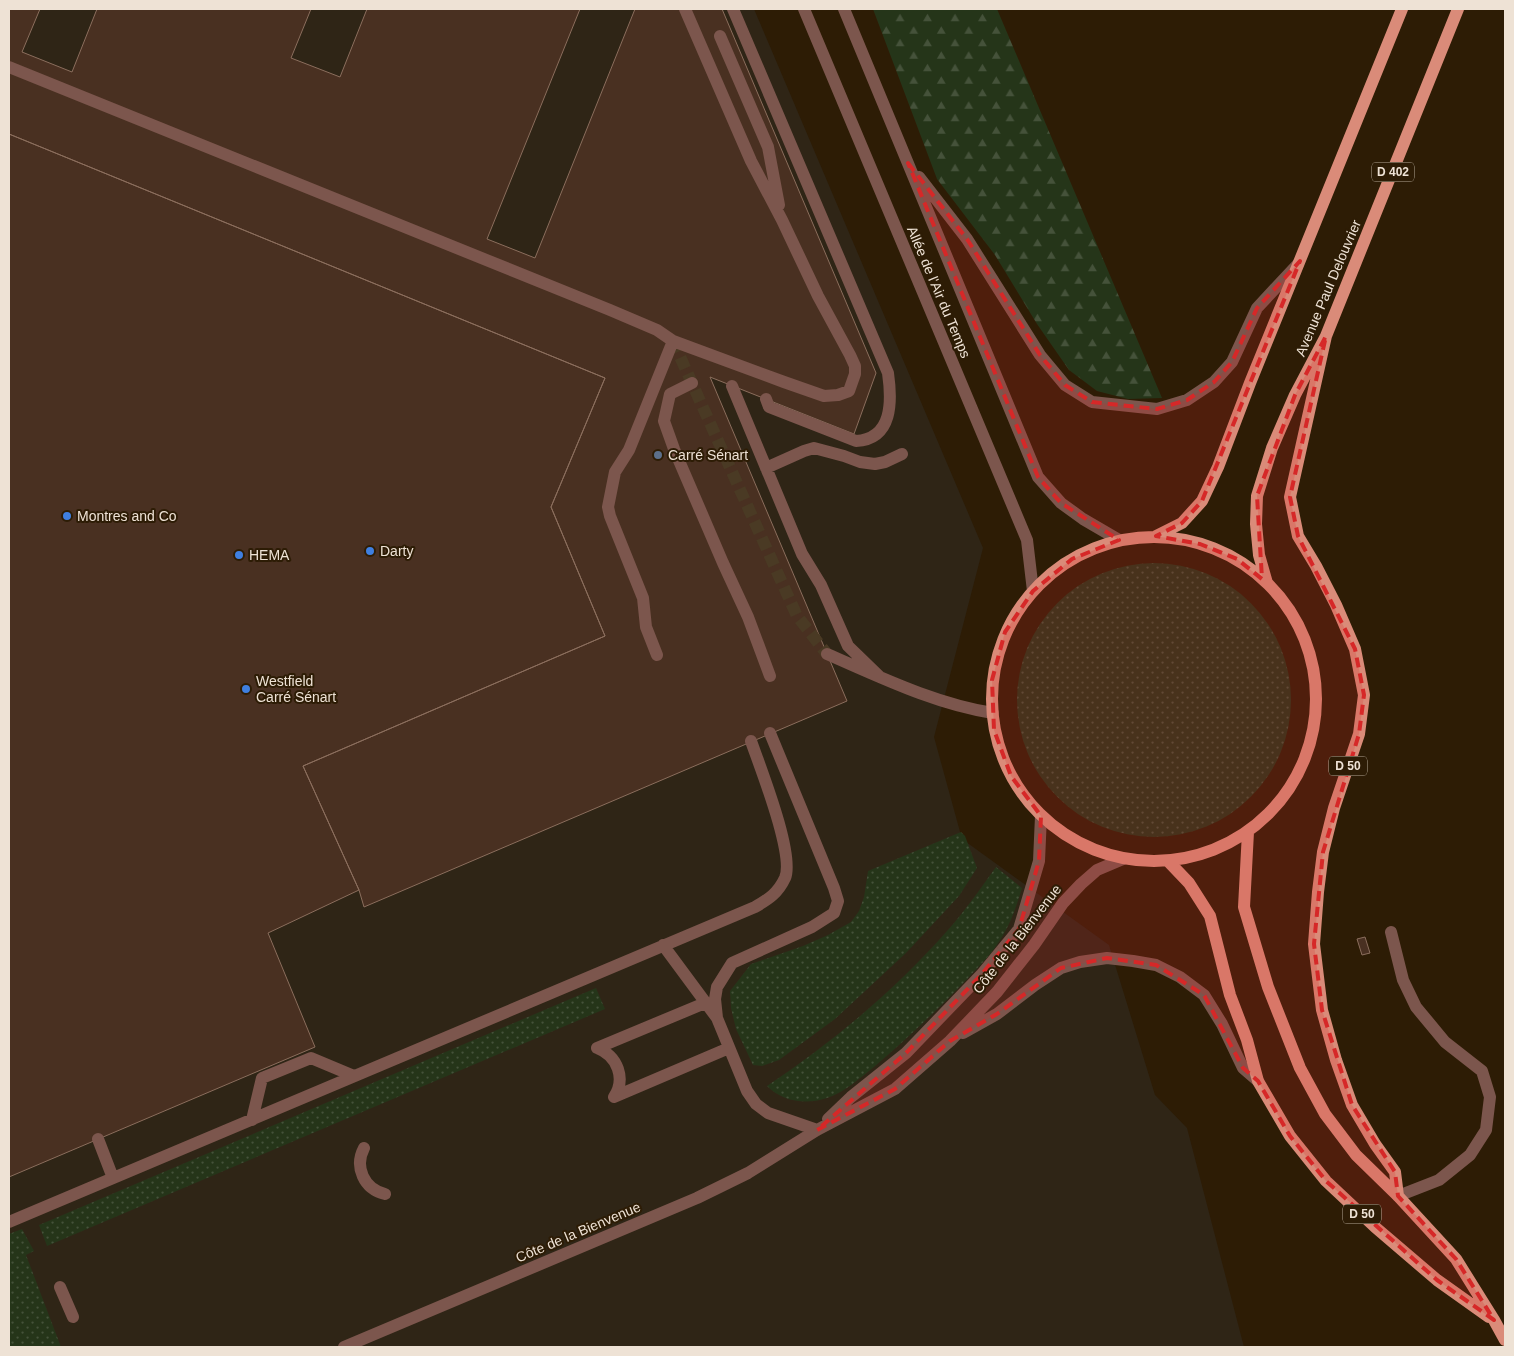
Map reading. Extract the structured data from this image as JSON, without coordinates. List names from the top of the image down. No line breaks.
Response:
{"streets":{"main road":["D 402","Avenue Paul Delouvrier","D 50"],"street":["Allée de l'Air du Temps","Côte de la Bienvenue"]},"crossings":[["Avenue Paul Delouvrier","D 50"]],"places":["Carré Sénart","Montres and Co","Darty","HEMA","Westfield Carré Sénart"]}
